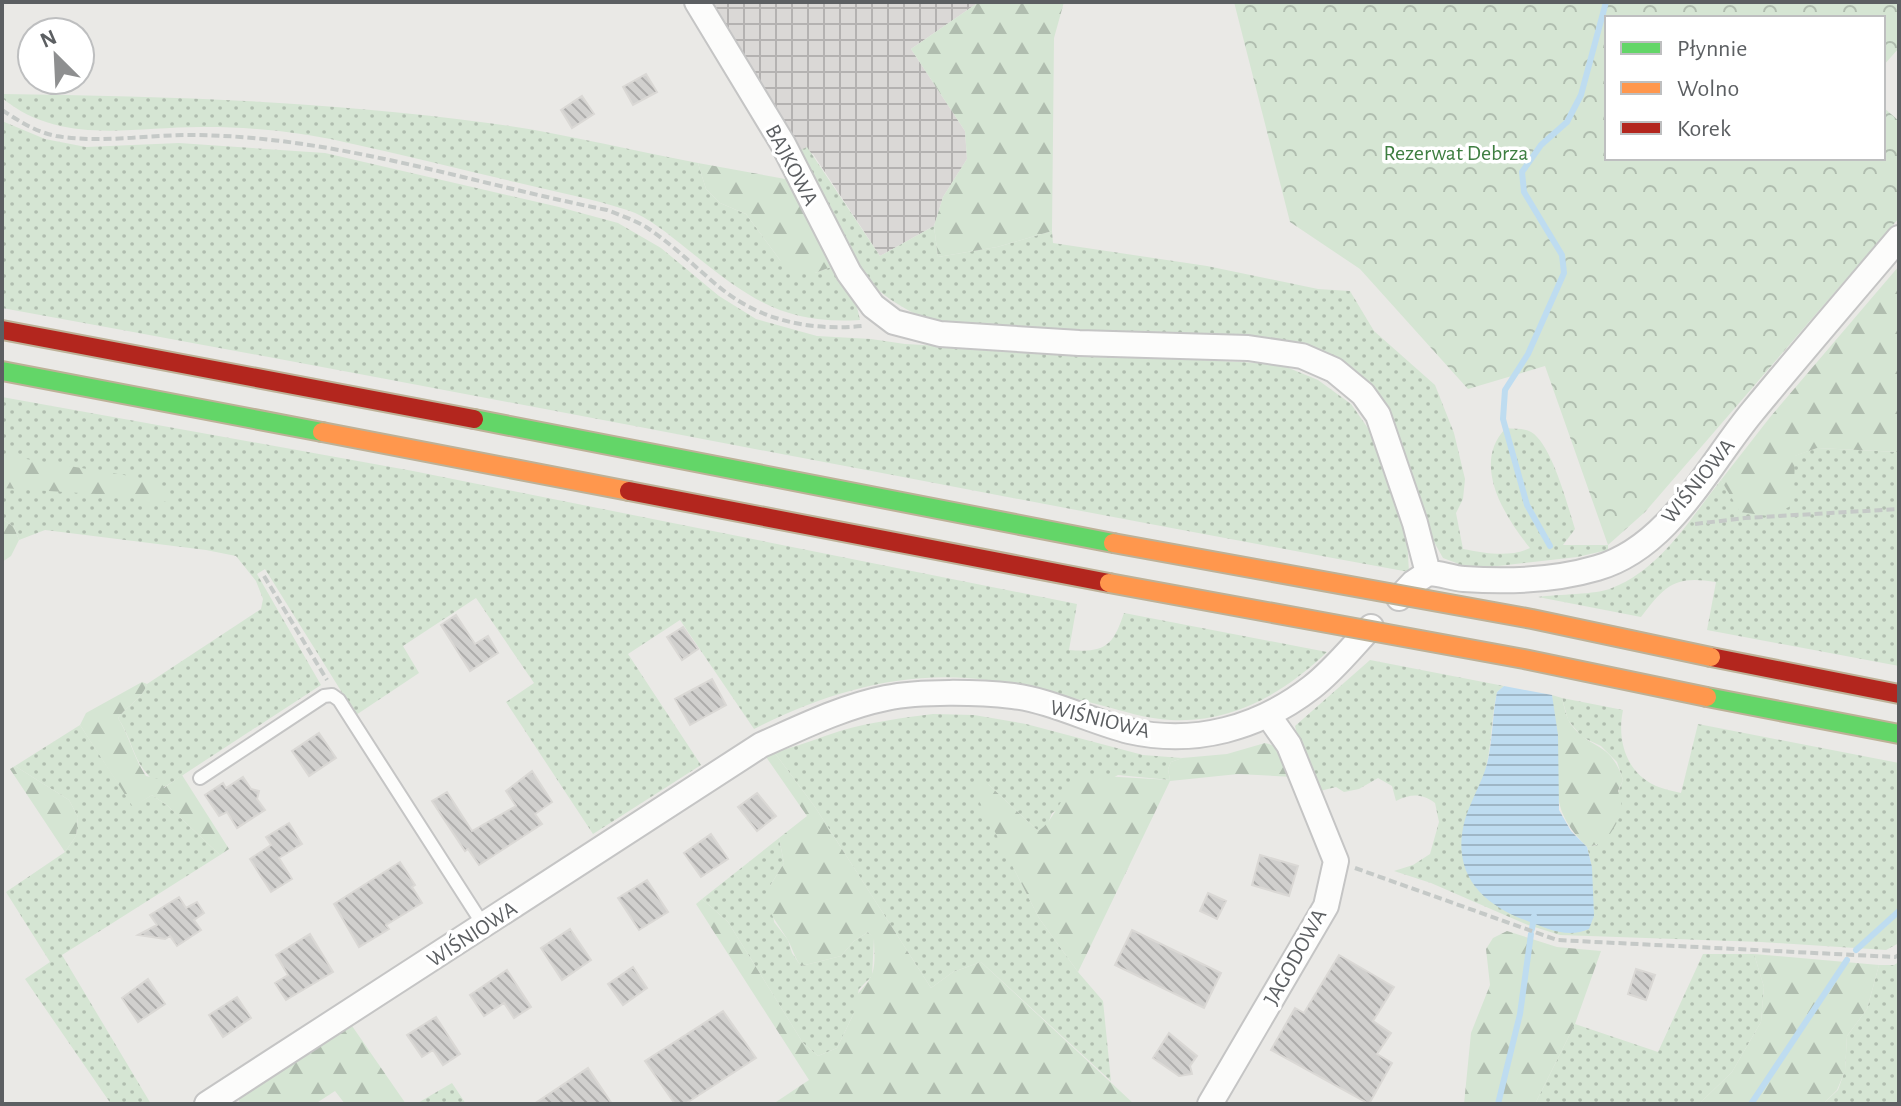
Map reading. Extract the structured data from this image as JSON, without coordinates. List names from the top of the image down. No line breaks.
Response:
{"streets":{"street":["BAJKOWA","WIŚNIOWA","JAGODOWA"]},"parks":["Rezerwat Debrza"],"legend":["Płynnie","Wolno","Korek"],"north":"top left"}
